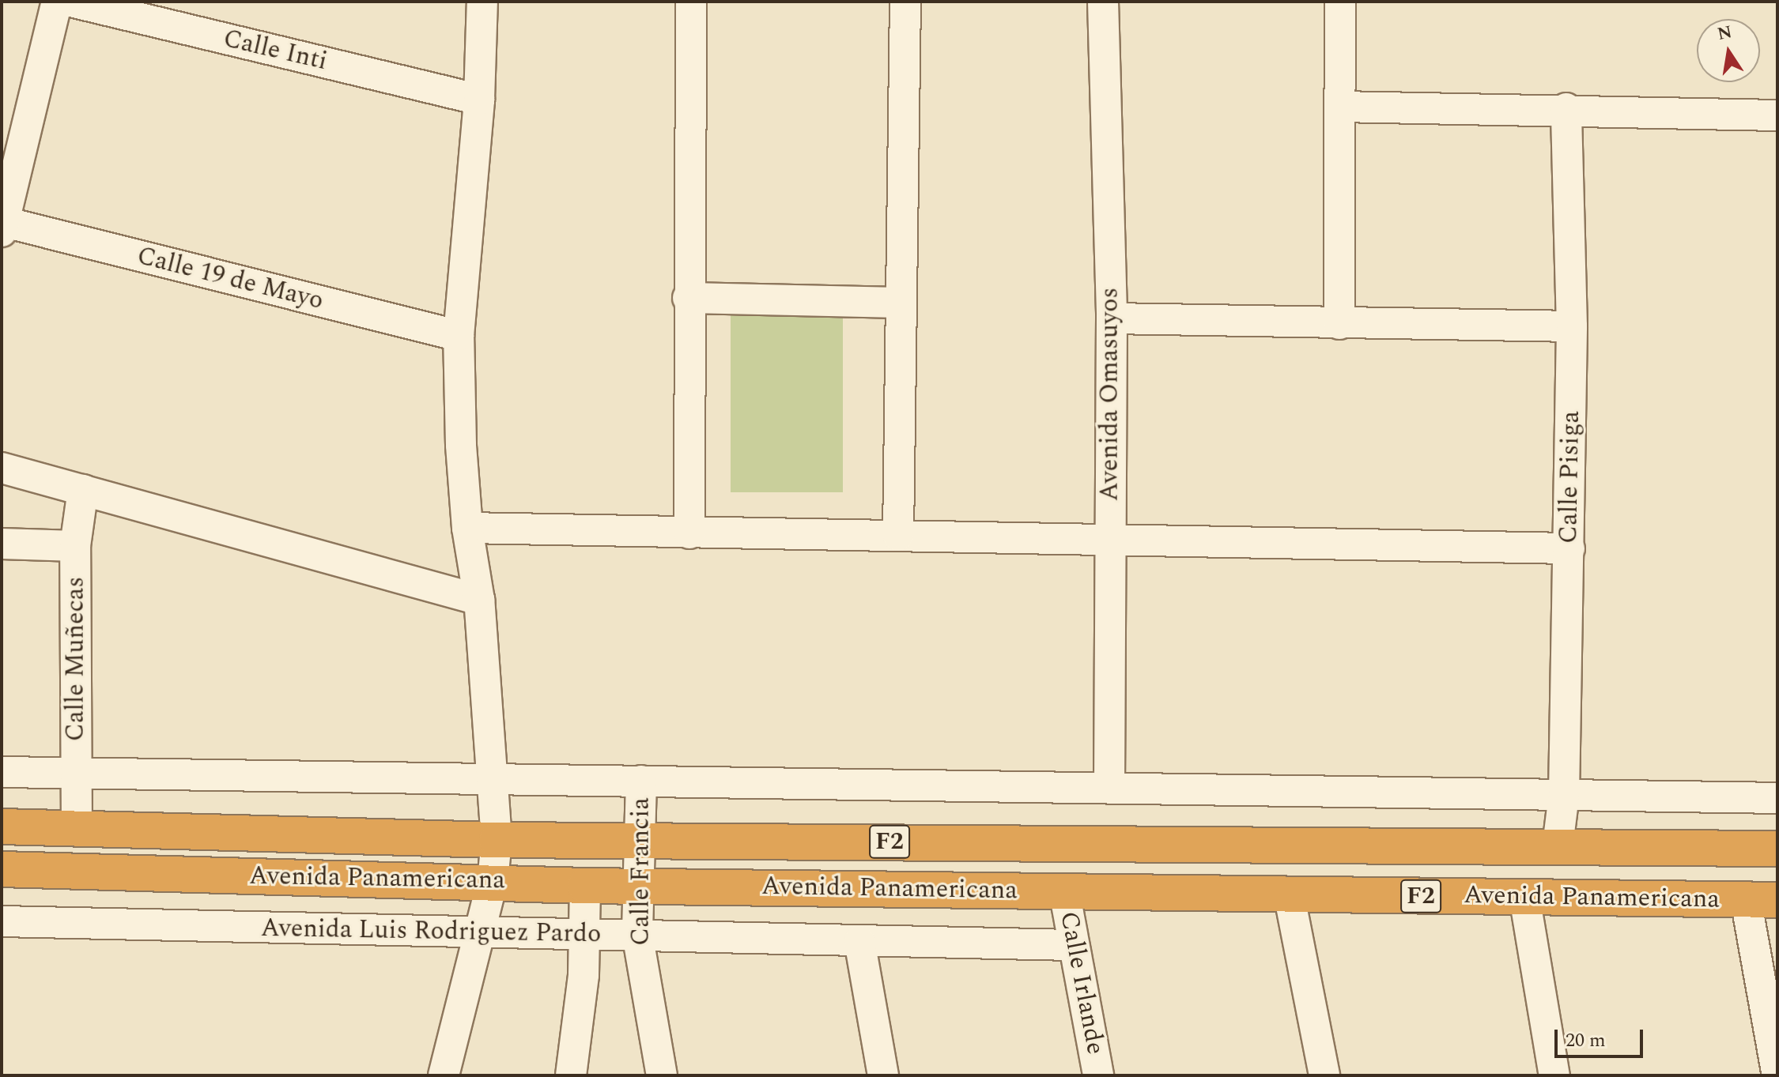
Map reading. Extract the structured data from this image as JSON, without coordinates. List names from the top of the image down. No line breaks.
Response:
{"streets":{"highway":["F2","Avenida Panamericana"],"street":["Calle Inti","Calle 19 de Mayo","Avenida Omasuyos","Calle Pisiga","Calle Muñecas","Calle Francia","Avenida Luis Rodriguez Pardo","Calle Irlande"]},"crossings":[["Calle Pisiga","Avenida Panamericana"],["Calle Muñecas","Avenida Panamericana"],["Calle Francia","Avenida Panamericana"],["Calle Francia","Avenida Luis Rodriguez Pardo"],["Avenida Panamericana","Avenida Luis Rodriguez Pardo"],["Avenida Panamericana","Calle Irlande"]],"scale_bar":"20 m","north":"top"}
